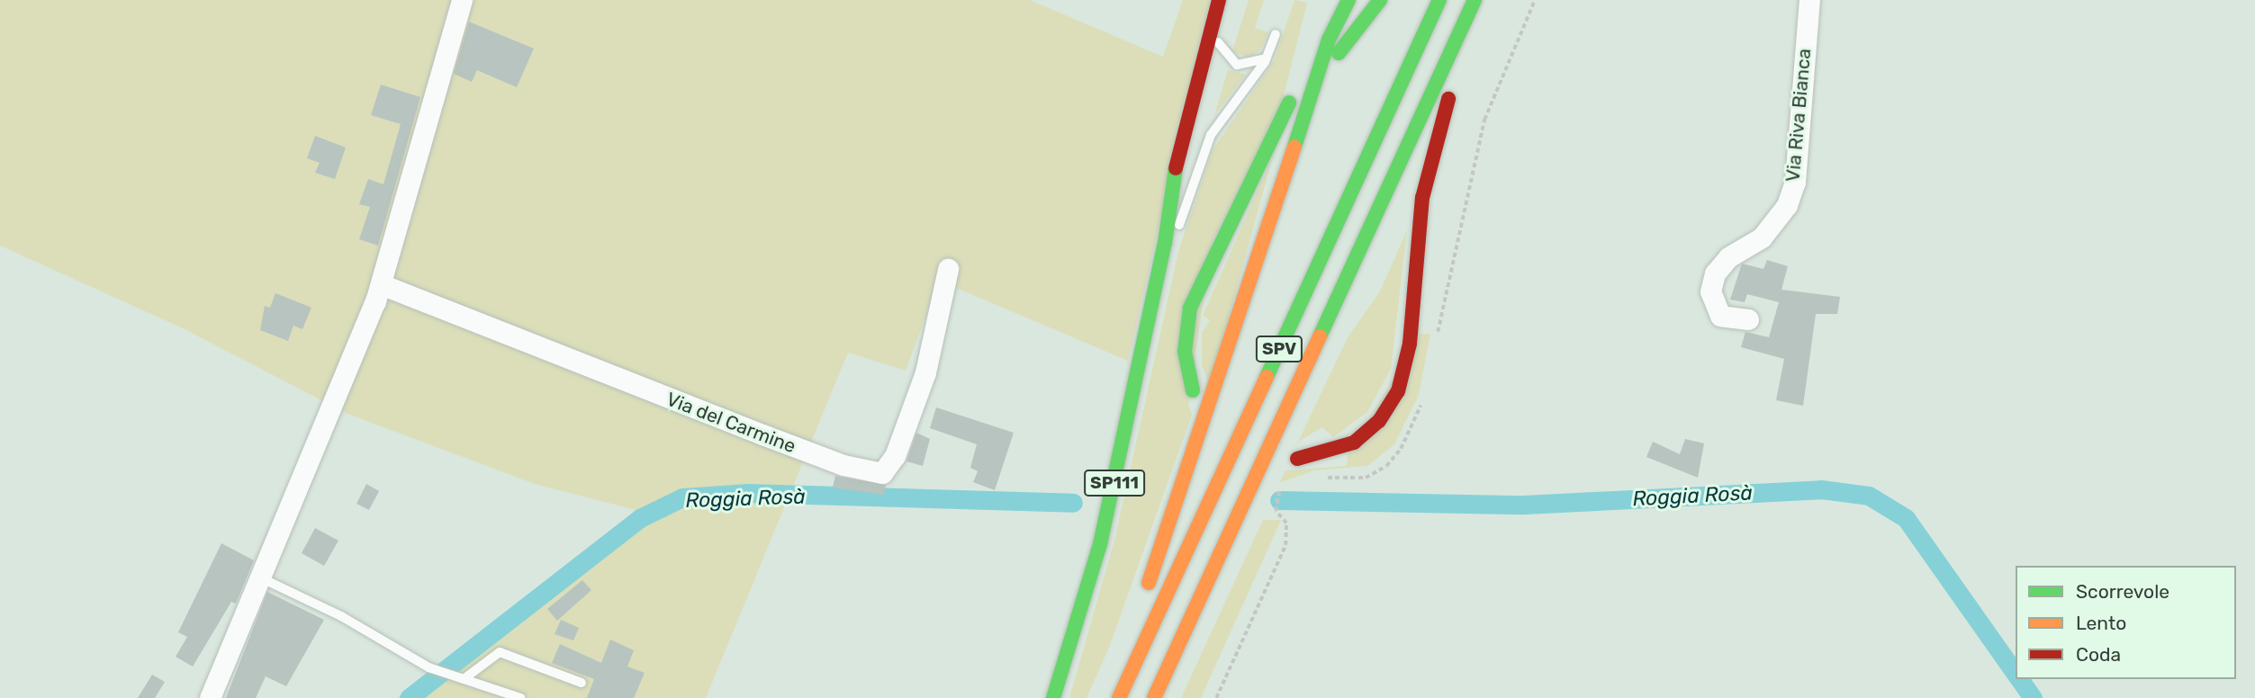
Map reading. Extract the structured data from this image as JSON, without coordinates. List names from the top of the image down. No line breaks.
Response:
{"streets":{"main road":["SPV","SP111"],"street":["Via Riva Bianca","Via del Carmine"]},"water":["Roggia Rosà"],"legend":["Scorrevole","Lento","Coda"]}
